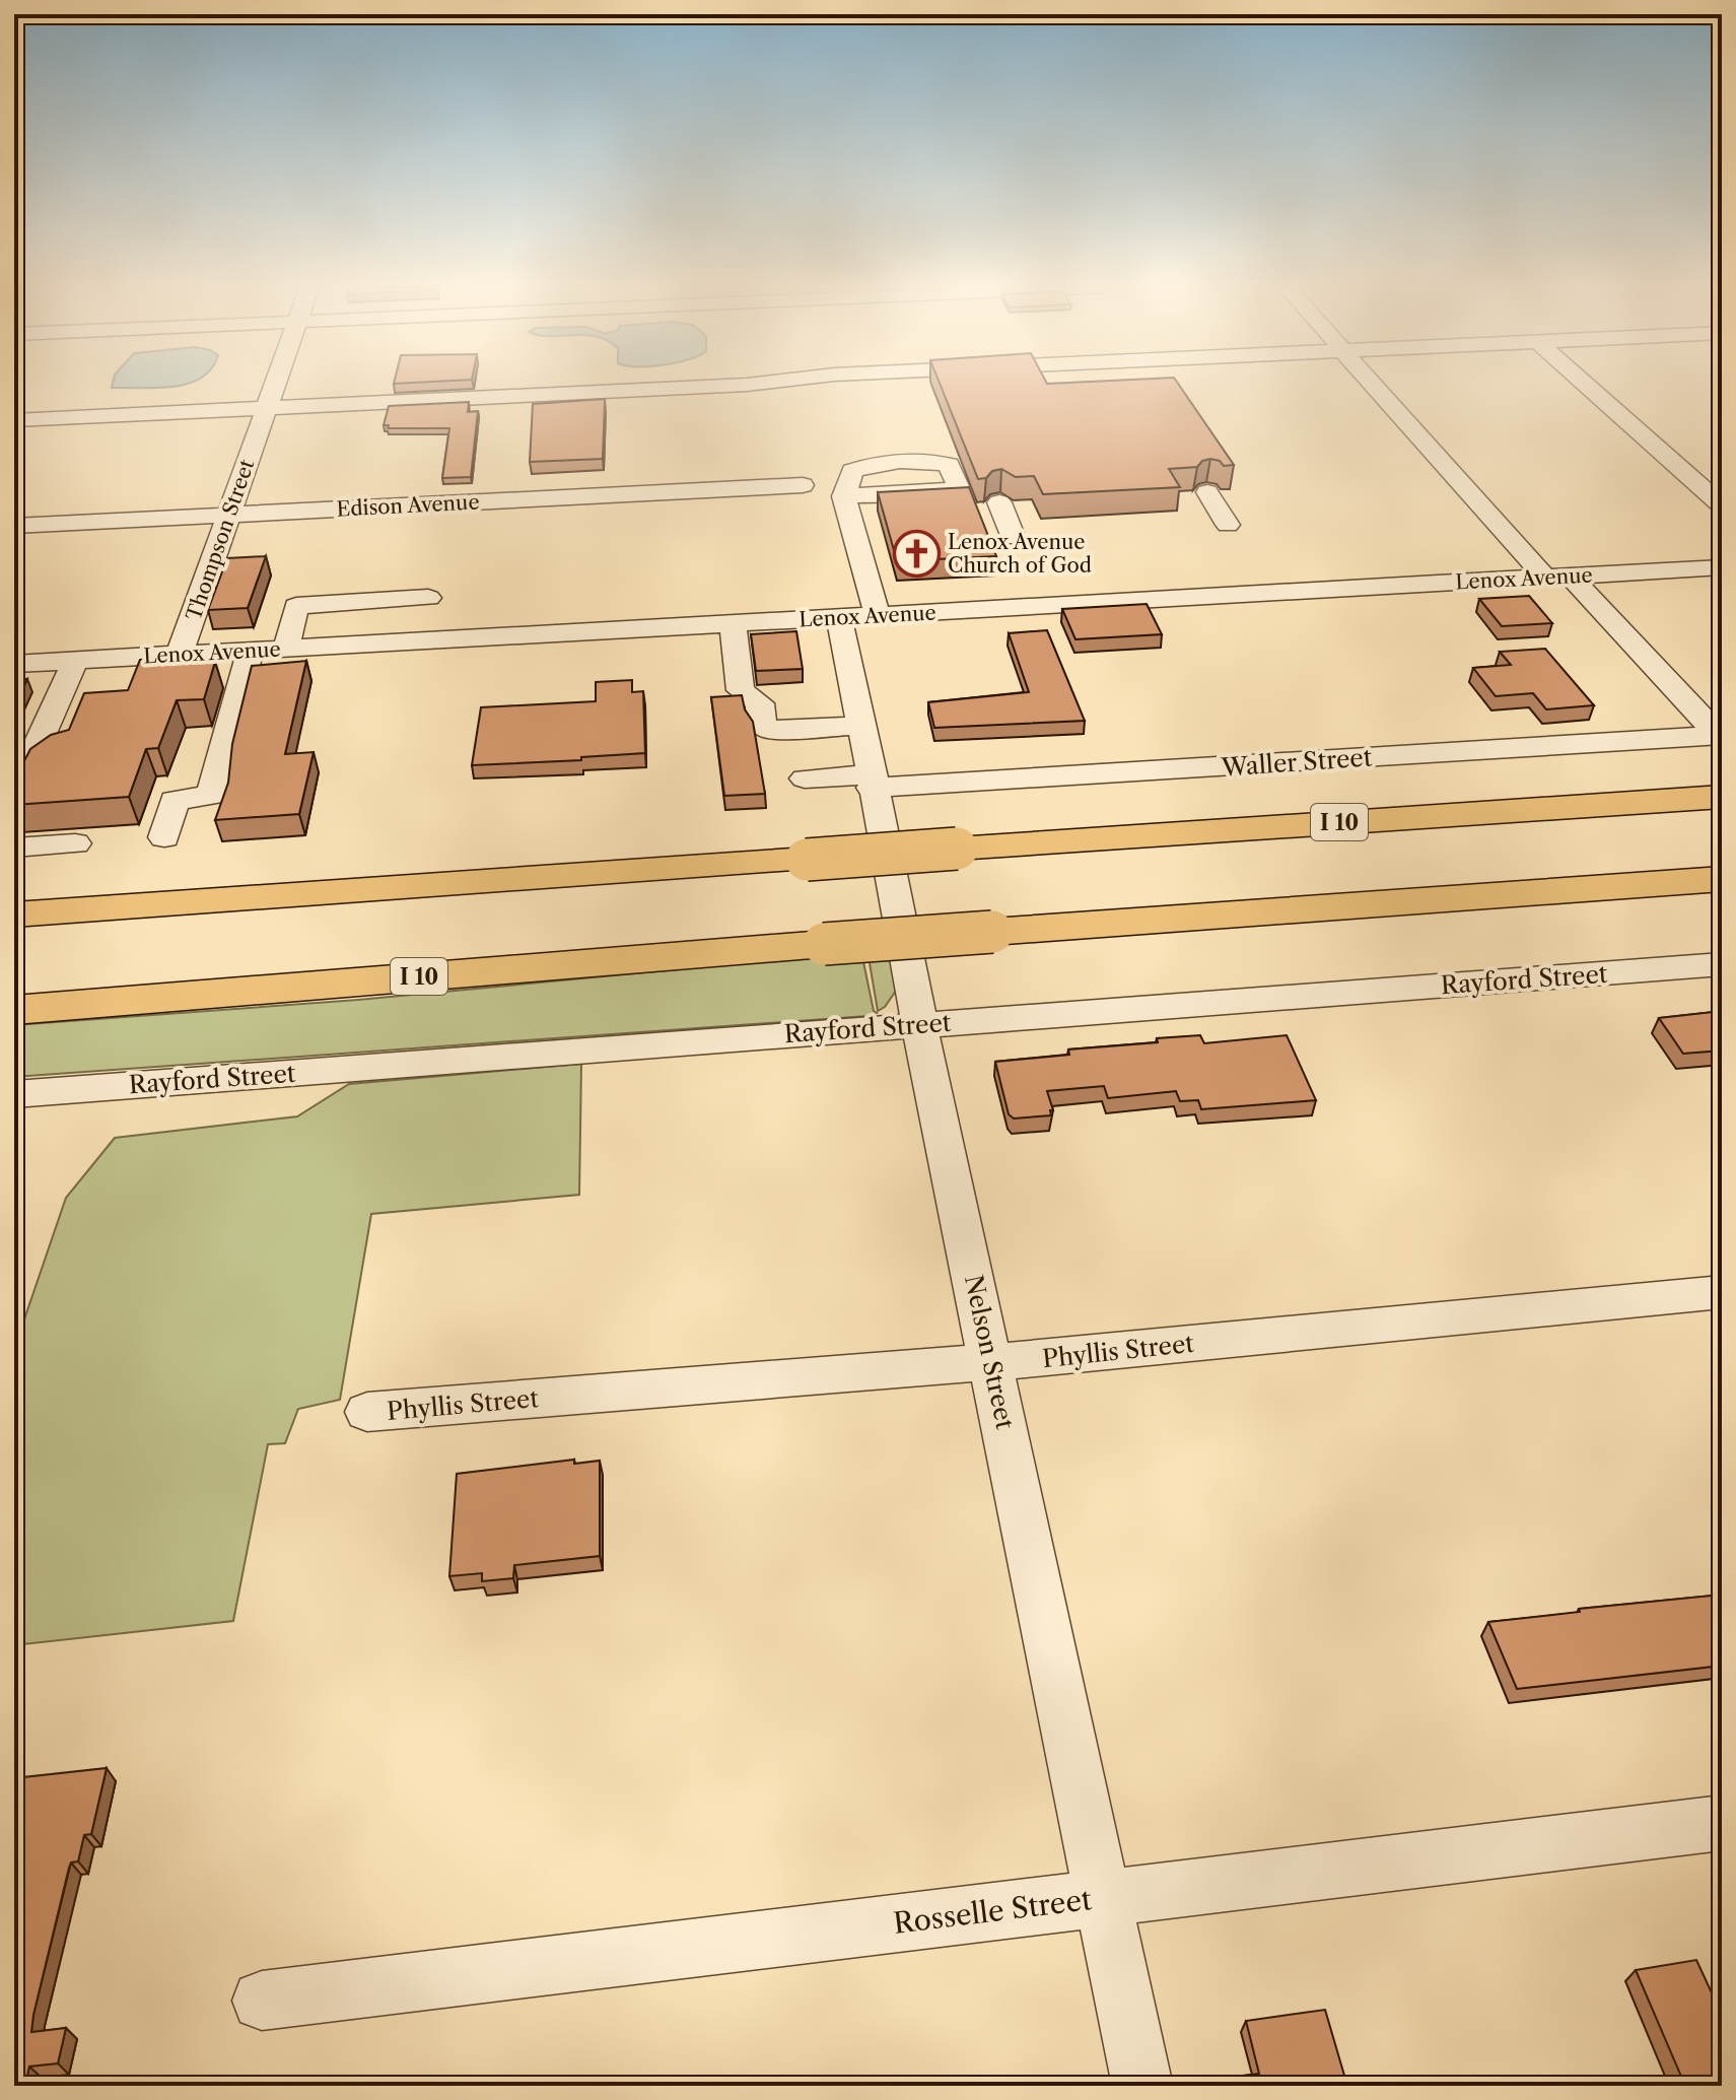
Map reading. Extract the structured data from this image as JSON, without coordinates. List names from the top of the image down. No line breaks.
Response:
{"streets":{"highway":["I 10"],"street":["Edison Avenue","Thompson Street","Lenox Avenue","Waller Street","Rayford Street","Phyllis Street","Nelson Street","Rosselle Street"]},"crossings":[["Edison Avenue","Thompson Street"],["Thompson Street","Lenox Avenue"],["Lenox Avenue","Nelson Street"],["Waller Street","Nelson Street"],["Rayford Street","Nelson Street"],["Phyllis Street","Nelson Street"],["Nelson Street","Rosselle Street"]],"places":{"church":["Lenox Avenue Church of God"]}}
